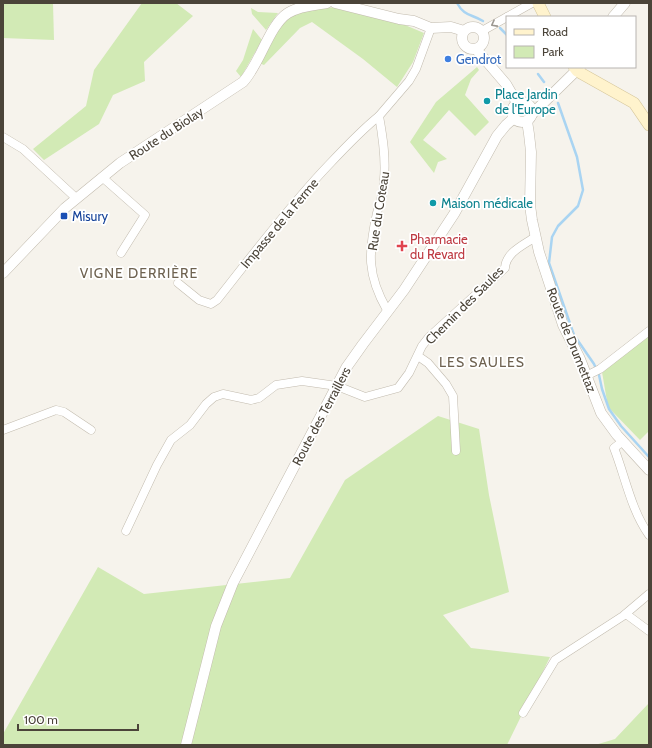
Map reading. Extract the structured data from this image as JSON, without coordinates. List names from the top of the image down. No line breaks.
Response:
{"streets":{"street":["Route du Biolay","Rue du Coteau","Impasse de la Ferme","Chemin des Saules","Route de Drumettaz","Route des Terraillers"]},"crossings":[["Rue du Coteau","Impasse de la Ferme"],["Rue du Coteau","Route des Terraillers"],["Chemin des Saules","Route de Drumettaz"],["Chemin des Saules","Route des Terraillers"],["Route de Drumettaz","Route des Terraillers"]],"districts":["VIGNE DERRIÈRE","LES SAULES"],"places":{"other":["Gendrot","Place Jardin de l'Europe","Maison médicale"],"transit":["Misury"],"health":["Pharmacie du Revard"]},"legend":["Road","Park"],"scale_bar":"100 m"}
